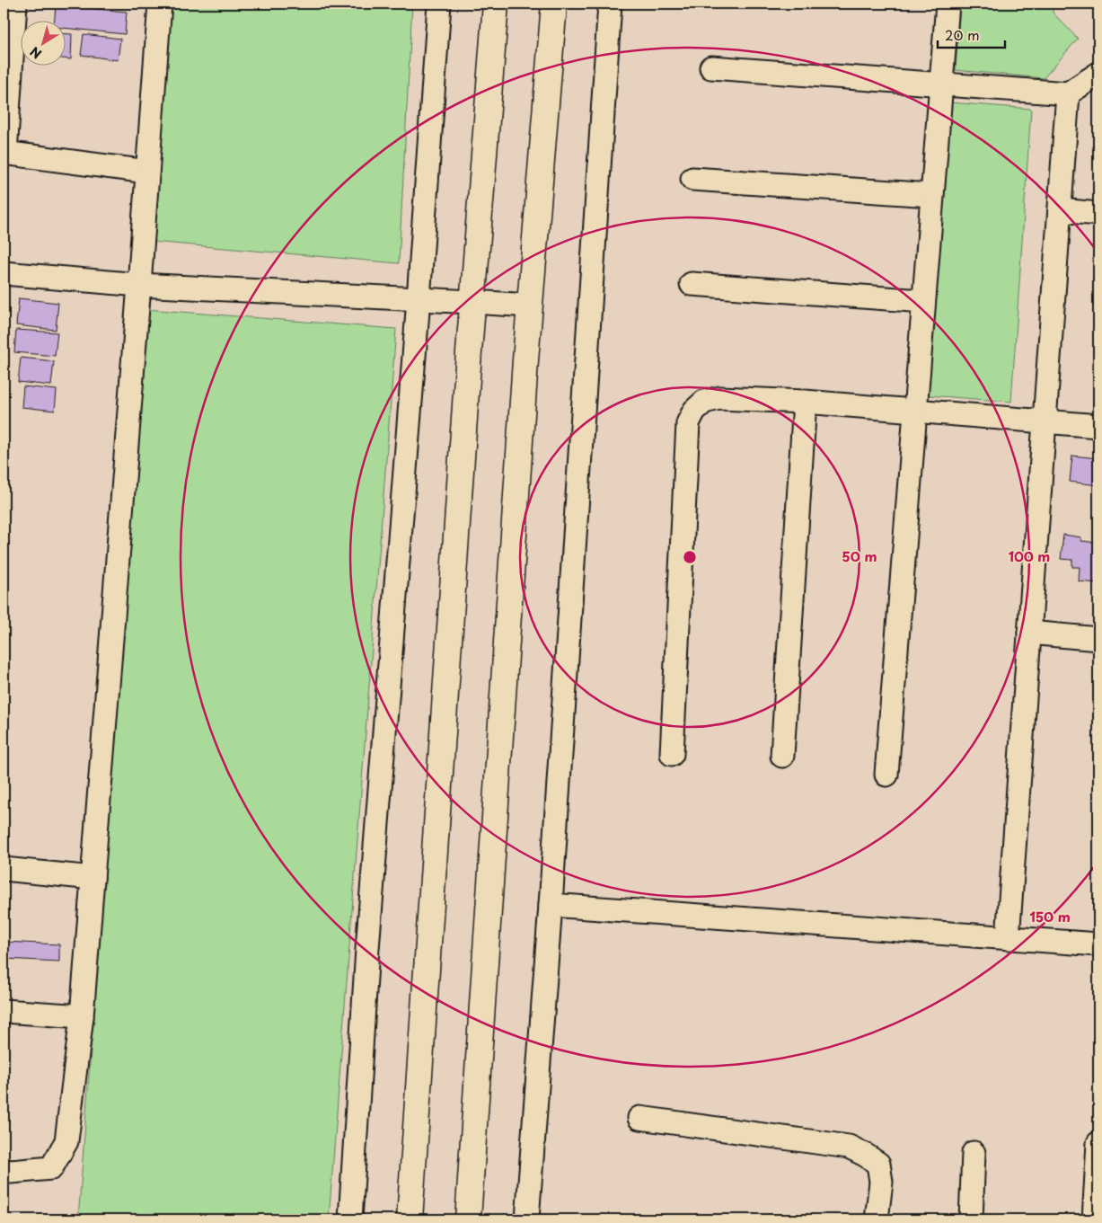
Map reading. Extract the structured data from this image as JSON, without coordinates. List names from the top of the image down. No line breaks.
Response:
{"scale_bar":"20 m","north":"bottom left","rings":["50 m","100 m","150 m"]}
